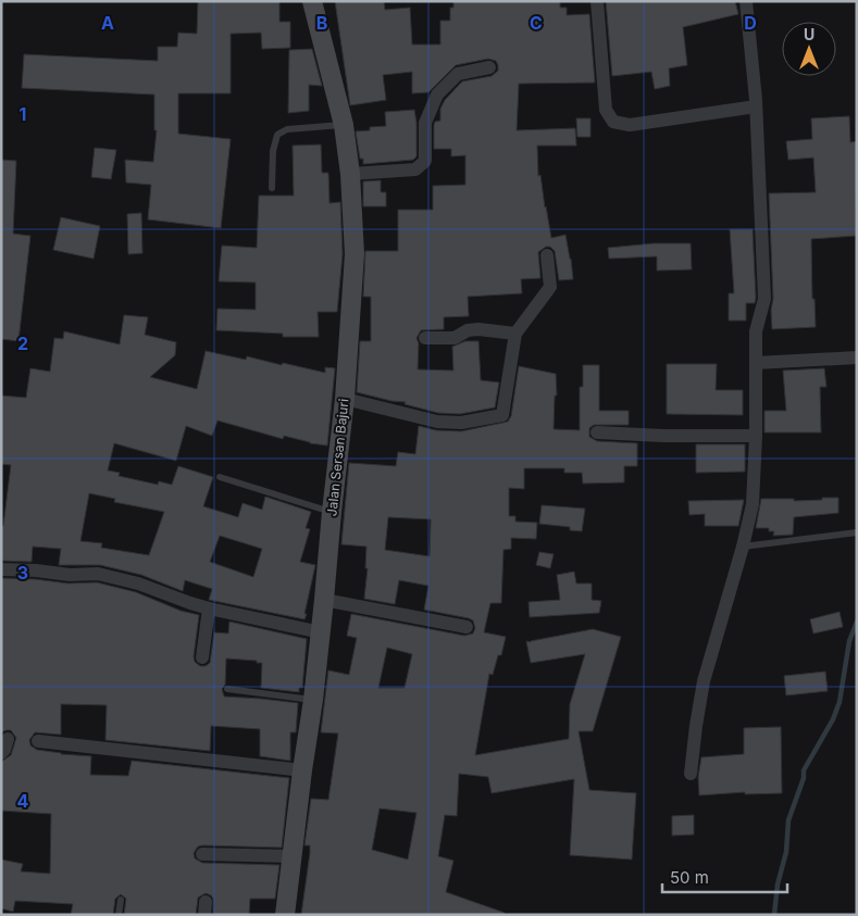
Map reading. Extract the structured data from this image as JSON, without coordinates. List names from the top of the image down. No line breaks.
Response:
{"streets":{"main road":["Jalan Sersan Bajuri"]},"scale_bar":"50 m","north":"top","grid":{"columns":["A","B","C","D"],"rows":["1","2","3","4"]}}
